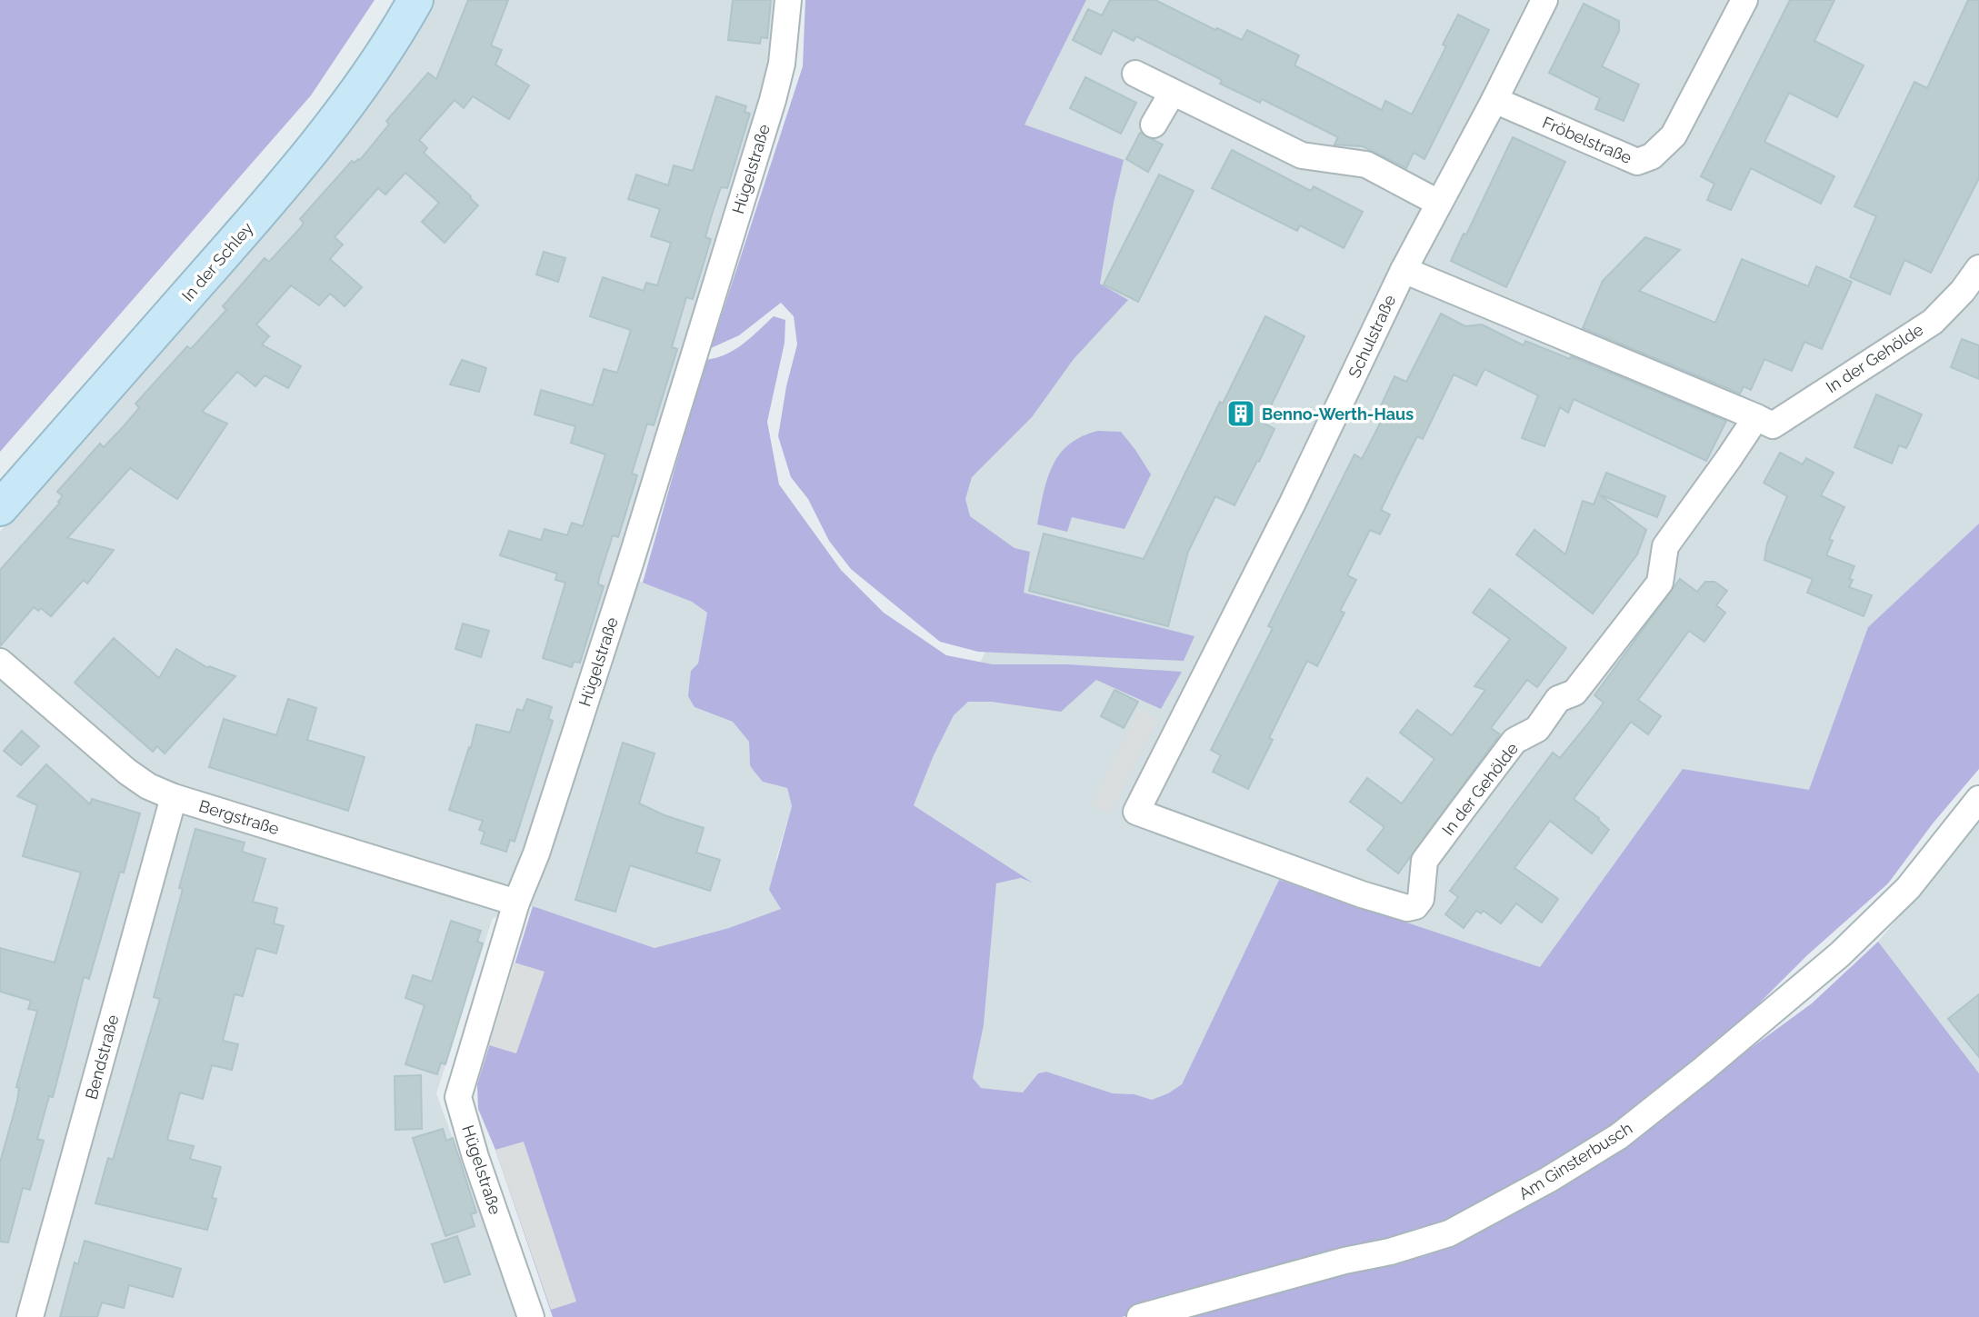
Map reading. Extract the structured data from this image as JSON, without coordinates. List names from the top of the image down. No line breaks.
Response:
{"streets":{"street":["Fröbelstraße","Hügelstraße","In der Schley","Schulstraße","In der Gehölde","Bergstraße","Bendstraße","Am Ginsterbusch"]},"crossings":[["Fröbelstraße","Schulstraße"],["Hügelstraße","Bergstraße"],["Schulstraße","In der Gehölde"],["Bergstraße","Bendstraße"]],"places":{"building":["Benno-Werth-Haus"]}}
